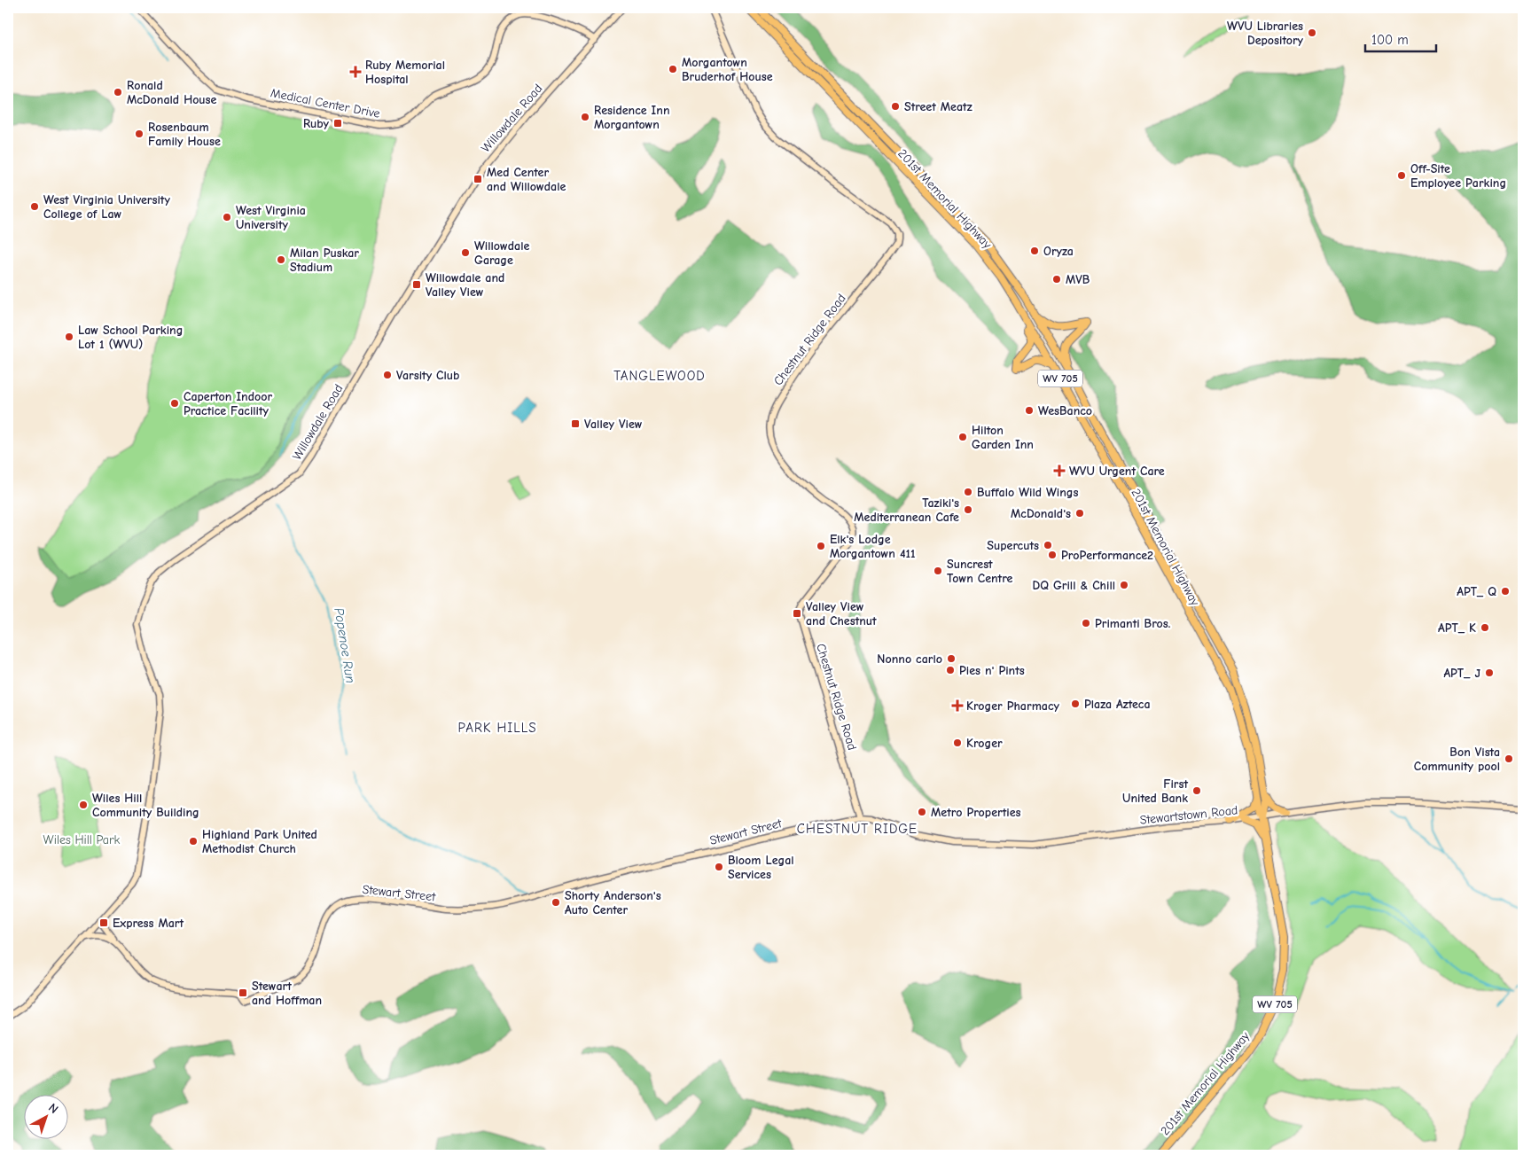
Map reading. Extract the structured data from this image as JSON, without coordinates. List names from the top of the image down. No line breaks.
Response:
{"streets":{"main road":["201st Memorial Highway","WV 705"],"street":["Medical Center Drive","Willowdale Road","Chestnut Ridge Road","Stewartstown Road","Stewart Street"]},"crossings":[["Medical Center Drive","Willowdale Road"],["Willowdale Road","Stewart Street"],["201st Memorial Highway","Stewartstown Road"],["Chestnut Ridge Road","Stewartstown Road"],["Chestnut Ridge Road","Stewart Street"],["Stewartstown Road","Stewart Street"]],"districts":["TANGLEWOOD","PARK HILLS","CHESTNUT RIDGE"],"water":["Popenoe Run"],"parks":["Wiles Hill Park"],"places":{"other":["WVU Libraries Depository","Morgantown Bruderhof House","Ronald McDonald House","Street Meatz","Residence Inn Morgantown","Rosenbaum Family House","Off-Site Employee Parking","West Virginia University College of Law","West Virginia University","Oryza","Willowdale Garage","Milan Puskar Stadium","MVB","Law School Parking Lot 1 (WVU)","Varsity Club","Caperton Indoor Practice Facility","WesBanco","Hilton Garden Inn","Buffalo Wild Wings","Taziki's Mediterranean Cafe","McDonald's","Supercuts","Elk's Lodge Morgantown 411","ProPerformance2","Suncrest Town Centre","DQ Grill & Chill","APT_ Q","Primanti Bros.","APT_ K","Nonno carlo","Pies n' Pints","APT_ J","Plaza Azteca","Kroger","Bon Vista Community pool","First United Bank","Wiles Hill Community Building","Metro Properties","Highland Park United Methodist Church","Bloom Legal Services","Shorty Anderson's Auto Center"],"health":["Ruby Memorial Hospital","WVU Urgent Care","Kroger Pharmacy"],"transit":["Ruby","Med Center and Willowdale","Willowdale and Valley View","Valley View","Valley View and Chestnut","Express Mart","Stewart and Hoffman"]},"scale_bar":"100 m","north":"top right"}
